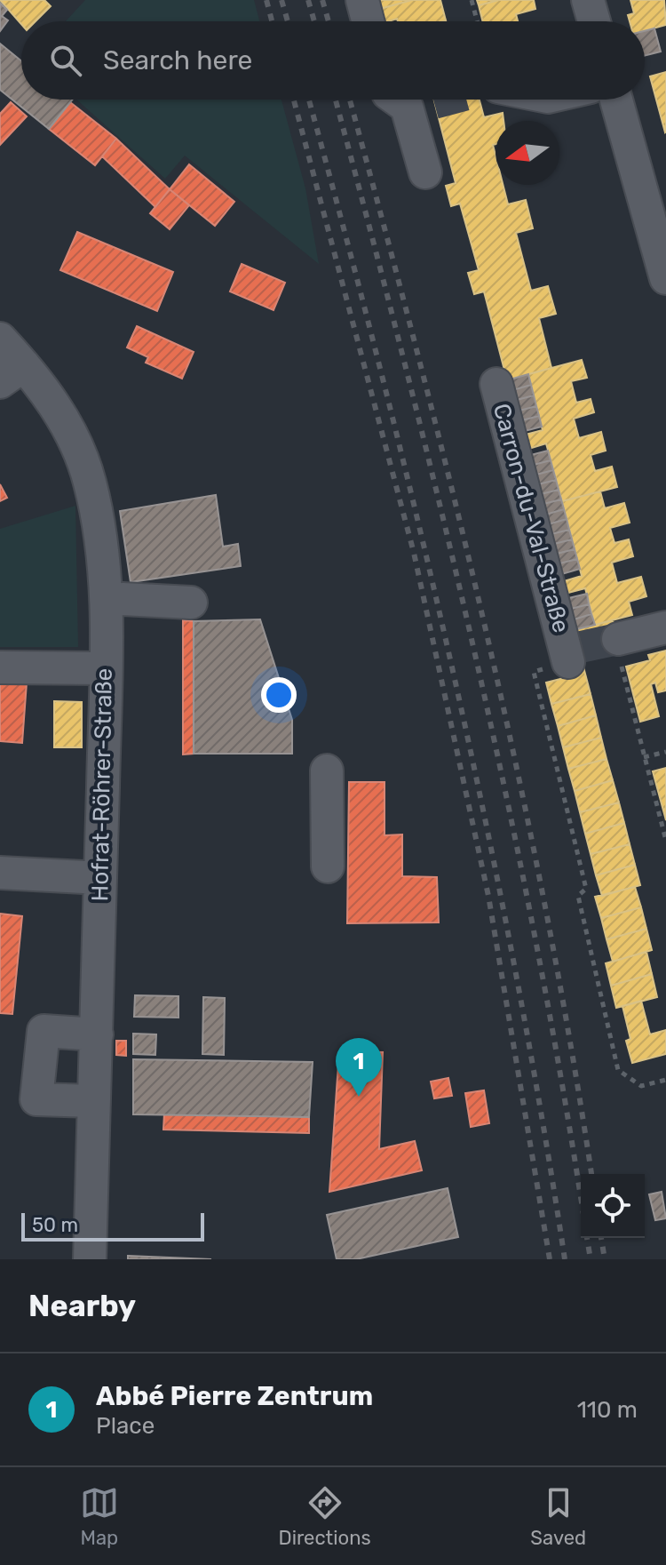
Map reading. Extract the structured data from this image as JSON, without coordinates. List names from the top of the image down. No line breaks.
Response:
{"streets":{"street":["Carron-du-Val-Straße","Hofrat-Röhrer-Straße"]},"scale_bar":"50 m","north":"left","page":{"search":"Search here","pins":"1","scale":"50 m","heading":"Nearby","list":[{"mark":"1","name":"Abbé Pierre Zentrum","note":"Place","value":"110 m"}],"nav":["Map","Directions","Saved"]}}
